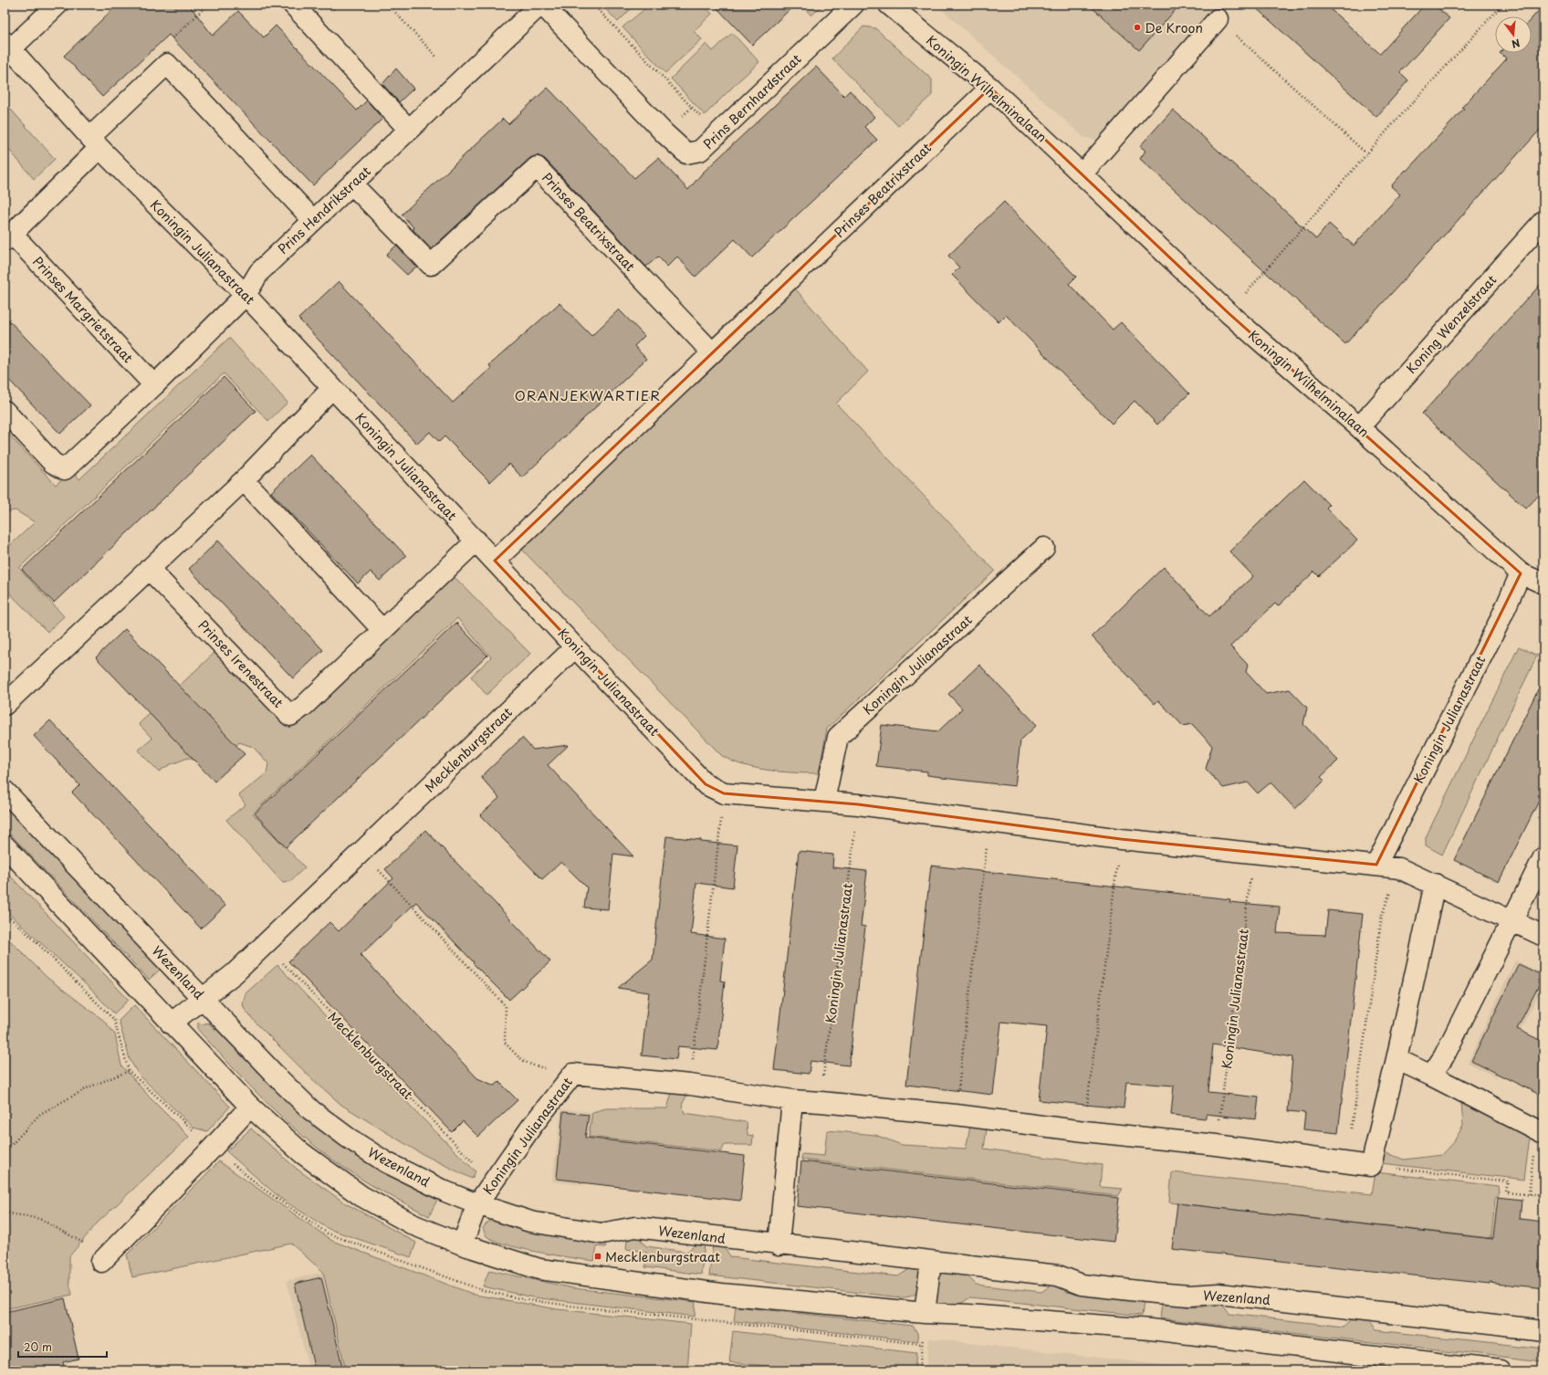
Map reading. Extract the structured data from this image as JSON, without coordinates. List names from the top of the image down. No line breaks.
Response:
{"streets":{"street":["Koningin Wilhelminalaan","Prins Bernhardstraat","Prinses Beatrixstraat","Prins Hendrikstraat","Koningin Julianastraat","Prinses Margrietstraat","Koning Wenzelstraat","Prinses Irenestraat","Mecklenburgstraat","Wezenland"]},"crossings":[["Koningin Wilhelminalaan","Prinses Beatrixstraat"],["Koningin Wilhelminalaan","Koningin Julianastraat"],["Koningin Wilhelminalaan","Koning Wenzelstraat"],["Prins Bernhardstraat","Prins Hendrikstraat"],["Prinses Beatrixstraat","Prins Hendrikstraat"],["Prinses Beatrixstraat","Koningin Julianastraat"],["Prins Hendrikstraat","Koningin Julianastraat"],["Koningin Julianastraat","Prinses Margrietstraat"],["Koningin Julianastraat","Prinses Irenestraat"],["Koningin Julianastraat","Mecklenburgstraat"],["Koningin Julianastraat","Wezenland"],["Mecklenburgstraat","Wezenland"]],"districts":["ORANJEKWARTIER"],"places":{"other":["De Kroon"],"transit":["Mecklenburgstraat"]},"scale_bar":"20 m","north":"bottom"}
